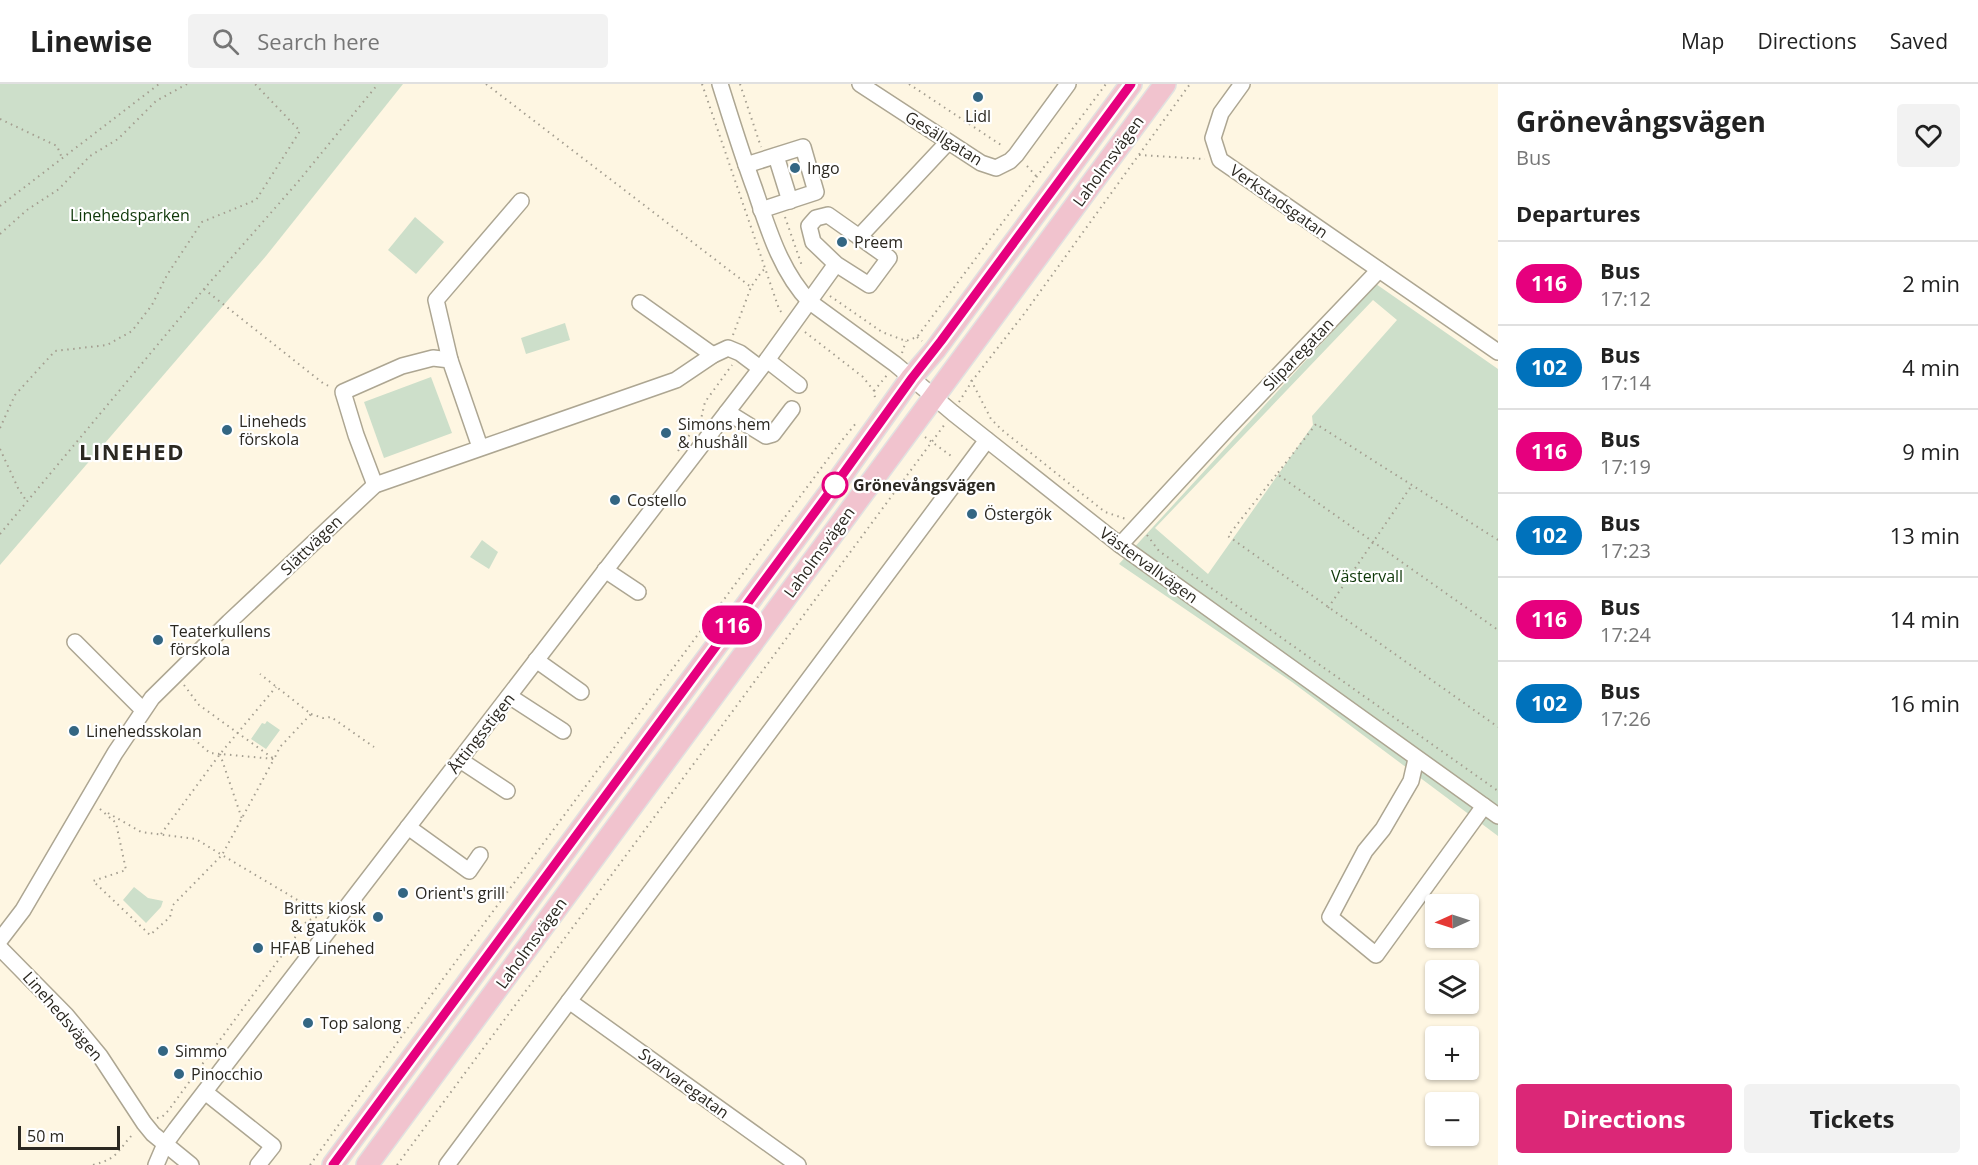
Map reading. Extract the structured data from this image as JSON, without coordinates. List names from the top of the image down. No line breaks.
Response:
{"streets":{"highway":["Laholmsvägen"],"street":["Gesällgatan","Verkstadsgatan","Sliparegatan","Slättvägen","Västervallvägen","Åttingsstigen","Linehedsvägen","Svarvaregatan"]},"crossings":[["Laholmsvägen","Västervallvägen"],["Verkstadsgatan","Sliparegatan"],["Sliparegatan","Västervallvägen"],["Västervallvägen","Åttingsstigen"],["Åttingsstigen","Linehedsvägen"]],"districts":["LINEHED"],"parks":["Linehedsparken","Västervall"],"places":["Lidl","Ingo","Preem","Lineheds förskola","Simons hem & hushåll","Grönevångsvägen","Costello","Östergök","Teaterkullens förskola","Linehedsskolan","Orient's grill","Britts kiosk & gatukök","HFAB Linehed","Top salong","Simmo","Pinocchio"],"lines":["bus line 116"],"scale_bar":"50 m","north":"left","page":{"header":"Linewise","search":"Search here","nav":["Map","Directions","Saved"],"on_map":"116","heading":[["Grönevångsvägen","Bus"],"Departures"],"list":[{"mark":"116","name":"Bus","note":"17:12","value":"2 min"},{"mark":"102","name":"Bus","note":"17:14","value":"4 min"},{"mark":"116","name":"Bus","note":"17:19","value":"9 min"},{"mark":"102","name":"Bus","note":"17:23","value":"13 min"},{"mark":"116","name":"Bus","note":"17:24","value":"14 min"},{"mark":"102","name":"Bus","note":"17:26","value":"16 min"}],"map_buttons":["+","−"],"buttons":["Directions","Tickets"],"scale":"50 m"}}
